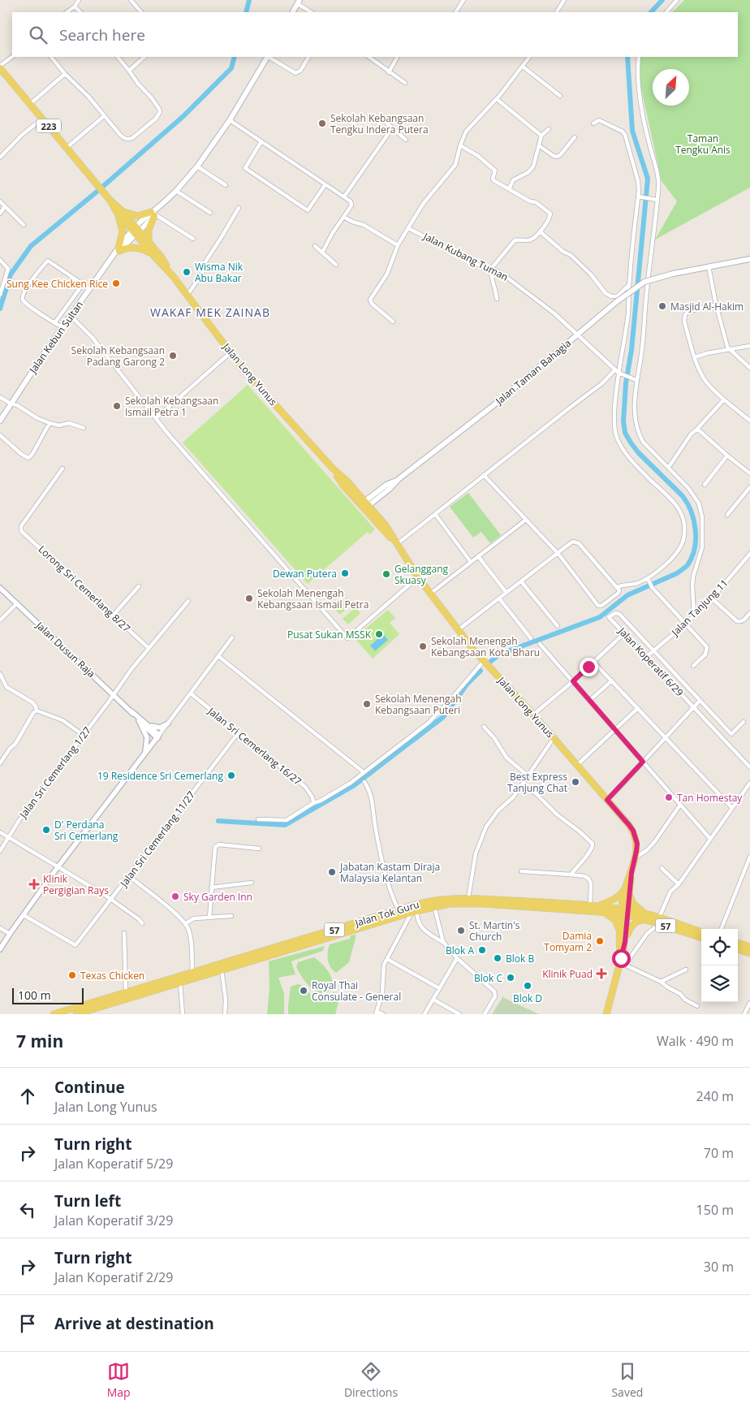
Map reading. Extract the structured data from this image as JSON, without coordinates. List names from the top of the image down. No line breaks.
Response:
{"streets":{"main road":["223","Jalan Kebun Sultan","Jalan Taman Bahagia","Jalan Long Yunus","Jalan Tok Guru","57"],"street":["Jalan Kubang Tuman","Lorong Sri Cemerlang 8/27","Jalan Tanjung 11","Jalan Dusun Raja","Jalan Koperatif 6/29","Jalan Sri Cemerlang 16/27","Jalan Sri Cemerlang 1/27","Jalan Sri Cemerlang 11/27"]},"crossings":[["223","Jalan Kebun Sultan"],["223","Jalan Long Yunus"],["Jalan Kubang Tuman","Jalan Taman Bahagia"],["Jalan Kebun Sultan","Jalan Long Yunus"],["Jalan Taman Bahagia","Jalan Long Yunus"],["Jalan Long Yunus","Jalan Tok Guru"],["Lorong Sri Cemerlang 8/27","Jalan Sri Cemerlang 1/27"],["Jalan Tanjung 11","Jalan Koperatif 6/29"],["Jalan Dusun Raja","Jalan Sri Cemerlang 1/27"],["Jalan Sri Cemerlang 16/27","Jalan Sri Cemerlang 11/27"]],"districts":["WAKAF MEK ZAINAB"],"parks":["Taman Tengku Anis"],"places":{"other":["Sekolah Kebangsaan Tengku Indera Putera","Wisma Nik Abu Bakar","Sung Kee Chicken Rice","Masjid Al-Hakim","Sekolah Kebangsaan Padang Garong 2","Sekolah Kebangsaan Ismail Petra 1","Dewan Putera","Gelanggang Skuasy","Sekolah Menengah Kebangsaan Ismail Petra","Pusat Sukan MSSK","Sekolah Menengah Kebangsaan Kota Bharu","Sekolah Menengah Kebangsaan Puteri","19 Residence Sri Cemerlang","Best Express Tanjung Chat","Tan Homestay","D' Perdana Sri Cemerlang","Jabatan Kastam Diraja Malaysia Kelantan","Sky Garden Inn","St. Martin's Church","Damia Tomyam 2","Blok A","Blok B","Texas Chicken","Blok C","Blok D","Royal Thai Consulate - General"],"health":["Klinik Pergigian Rays","Klinik Puad"]},"scale_bar":"100 m","north":"top right","page":{"search":"Search here","scale":"100 m","heading":["7 min","Walk · 490 m"],"list":[["Continue","Jalan Long Yunus","240 m"],["Turn right","Jalan Koperatif 5/29","70 m"],["Turn left","Jalan Koperatif 3/29","150 m"],["Turn right","Jalan Koperatif 2/29","30 m"],"Arrive at destination"],"nav":["Map","Directions","Saved"]}}
